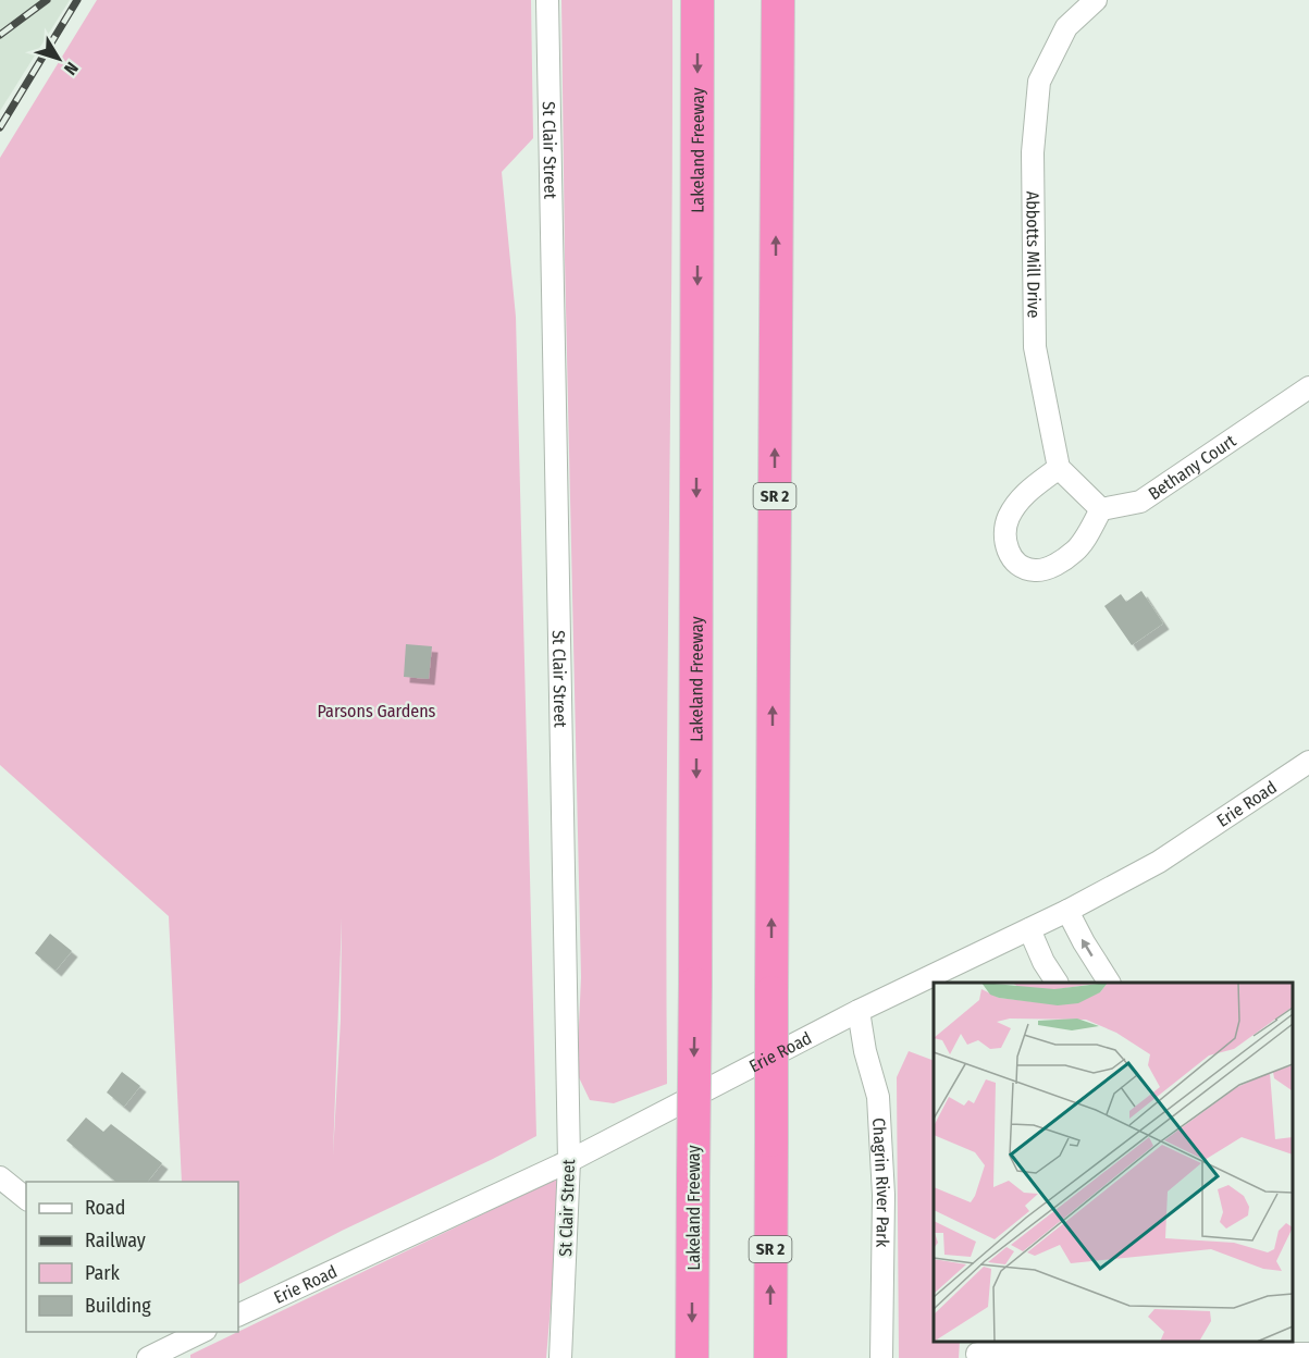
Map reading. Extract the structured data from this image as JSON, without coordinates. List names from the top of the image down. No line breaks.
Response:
{"streets":{"highway":["Lakeland Freeway","SR 2"],"street":["St Clair Street","Abbotts Mill Drive","Bethany Court","Erie Road","Chagrin River Park"]},"crossings":[["St Clair Street","Erie Road"],["Abbotts Mill Drive","Bethany Court"],["Erie Road","Chagrin River Park"]],"parks":["Parsons Gardens"],"legend":["Road","Railway","Park","Building"],"north":"bottom right"}
